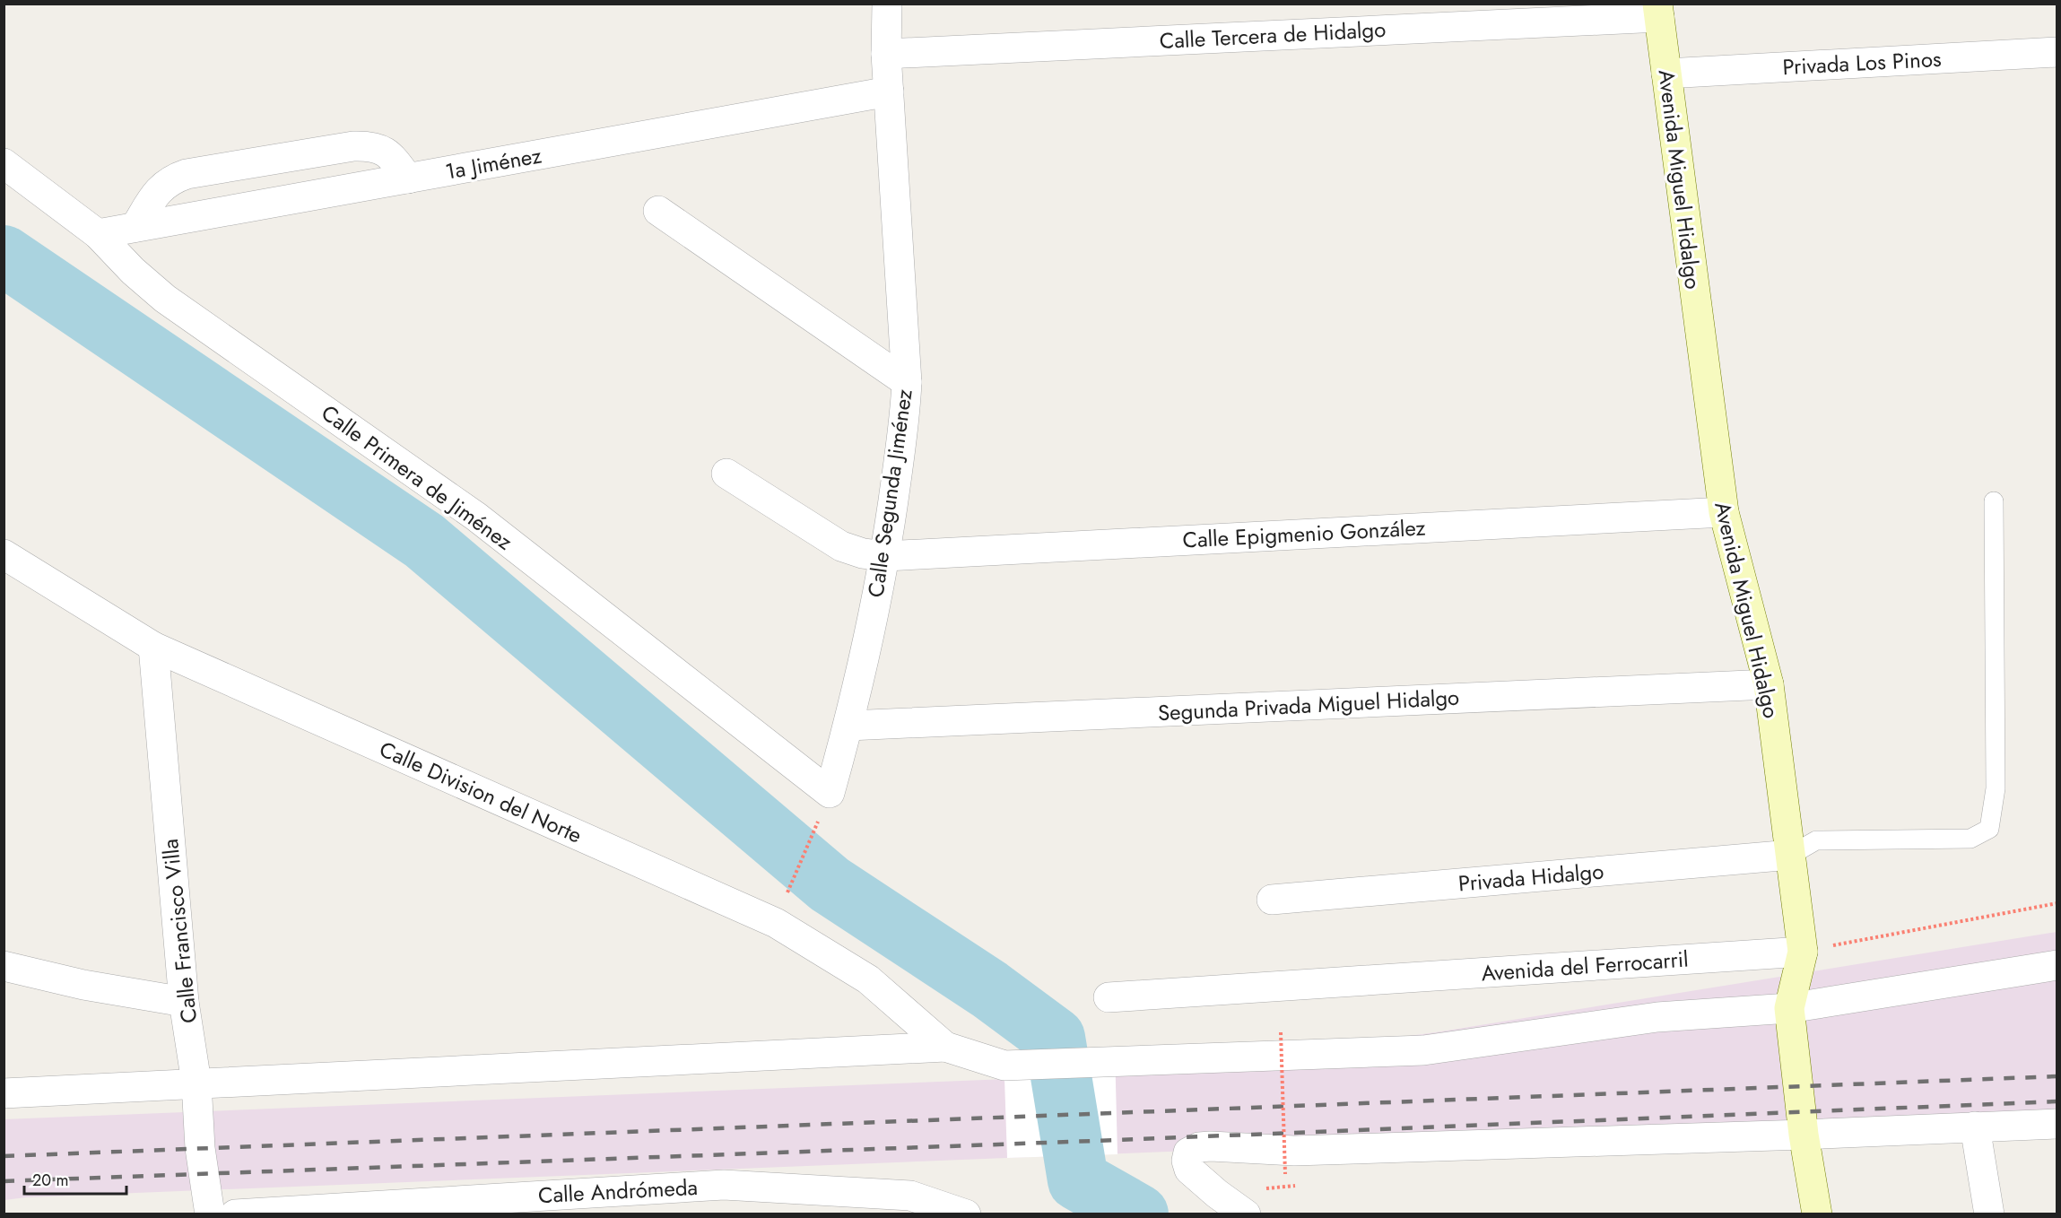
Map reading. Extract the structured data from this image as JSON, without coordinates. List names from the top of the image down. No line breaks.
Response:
{"streets":{"street":["Calle Tercera de Hidalgo","Privada Los Pinos","1a Jiménez","Avenida Miguel Hidalgo","Calle Primera de Jiménez","Calle Segunda Jiménez","Calle Epigmenio González","Segunda Privada Miguel Hidalgo","Calle Division del Norte","Privada Hidalgo","Calle Francisco Villa","Avenida del Ferrocarril","Calle Andrómeda"]},"crossings":[["Calle Tercera de Hidalgo","Avenida Miguel Hidalgo"],["Calle Tercera de Hidalgo","Calle Segunda Jiménez"],["Privada Los Pinos","Avenida Miguel Hidalgo"],["1a Jiménez","Calle Primera de Jiménez"],["1a Jiménez","Calle Segunda Jiménez"],["Avenida Miguel Hidalgo","Calle Epigmenio González"],["Avenida Miguel Hidalgo","Segunda Privada Miguel Hidalgo"],["Avenida Miguel Hidalgo","Privada Hidalgo"],["Avenida Miguel Hidalgo","Avenida del Ferrocarril"],["Calle Primera de Jiménez","Calle Segunda Jiménez"],["Calle Segunda Jiménez","Calle Epigmenio González"],["Calle Segunda Jiménez","Segunda Privada Miguel Hidalgo"],["Calle Division del Norte","Calle Francisco Villa"]],"scale_bar":"20 m"}
